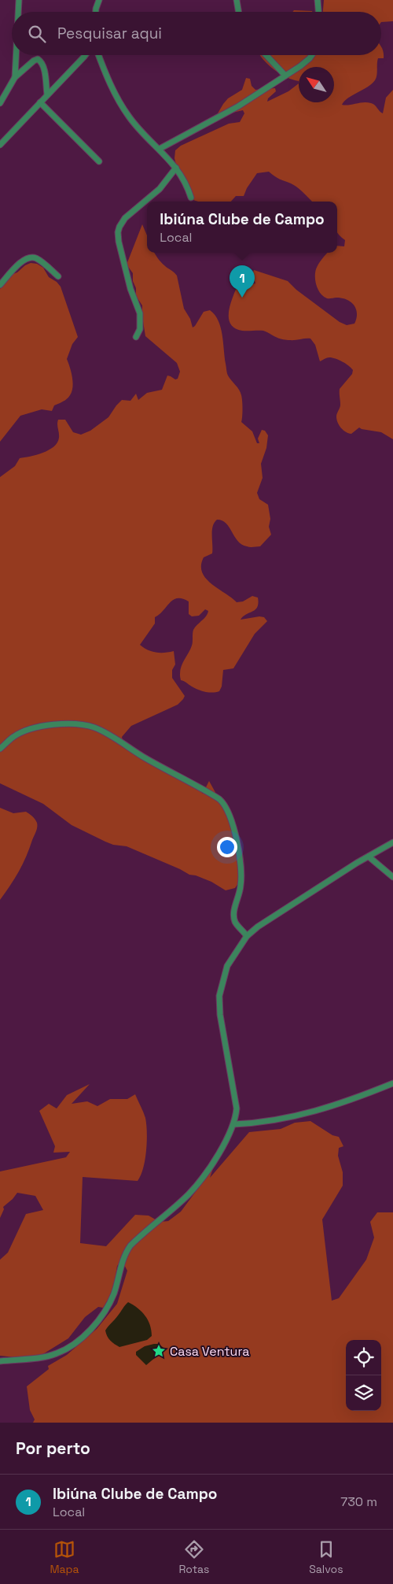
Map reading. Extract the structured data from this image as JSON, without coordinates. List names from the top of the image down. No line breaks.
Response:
{"places":{"place":["Casa Ventura"]},"north":"top left","page":{"search":"Pesquisar aqui","popup":["Ibiúna Clube de Campo","Local"],"pins":"1","heading":"Por perto","list":[{"mark":"1","name":"Ibiúna Clube de Campo","note":"Local","value":"730 m"}],"nav":["Mapa","Rotas","Salvos"]}}
